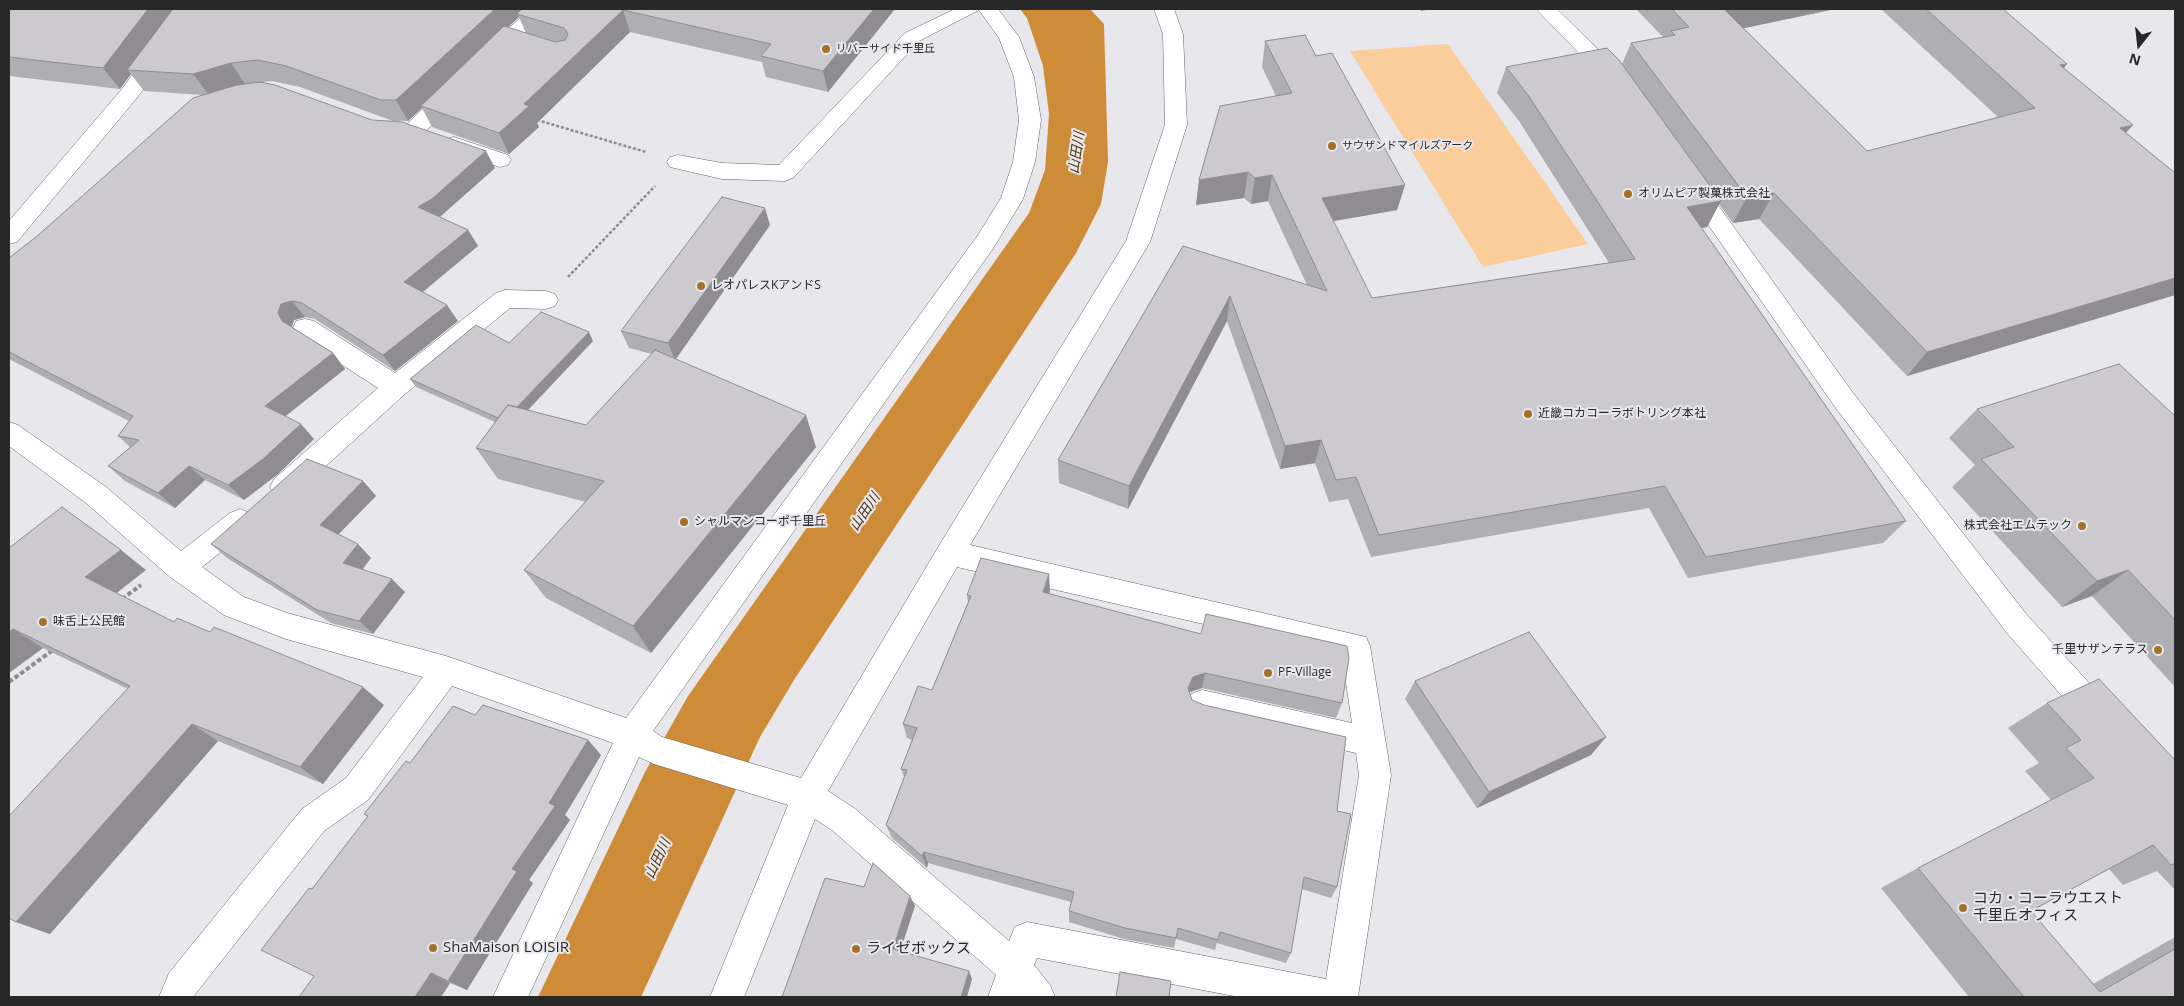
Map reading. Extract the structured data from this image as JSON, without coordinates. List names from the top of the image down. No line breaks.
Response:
{"water":["山田川"],"places":["リバーサイド千里丘","サウザンドマイルズアーク","オリムピア製菓株式会社","レオパレスKアンドS","近畿コカコーラボトリング本社","シャルマンコーポ千里丘","株式会社エムテック","味舌上公民館","千里サザンテラス","PF-Village","コカ・コーラウエスト 千里丘オフィス","ShaMaison LOISIR","ライゼボックス"],"north":"bottom"}
